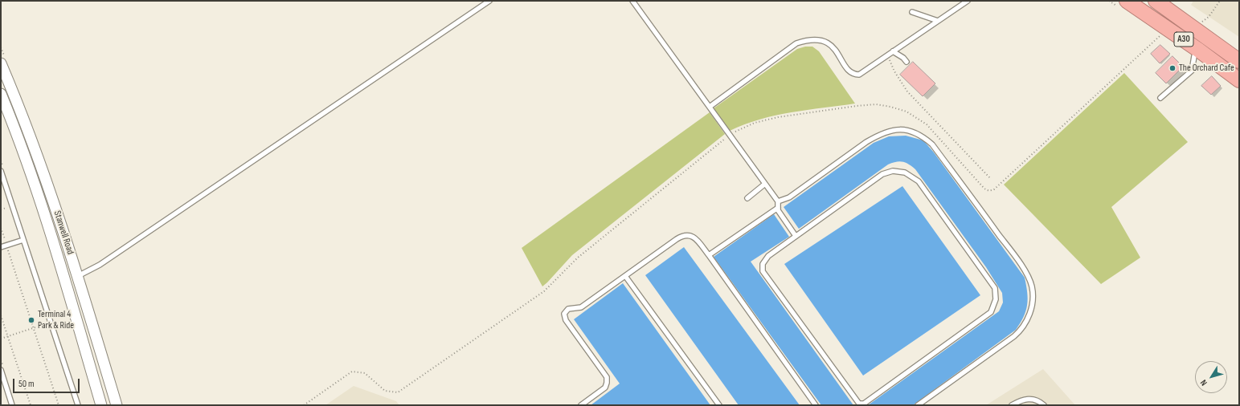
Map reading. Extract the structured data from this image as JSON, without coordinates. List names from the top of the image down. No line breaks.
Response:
{"streets":{"highway":["A30"],"street":["Stanwell Road"]},"places":["The Orchard Cafe","Terminal 4 Park & Ride"],"scale_bar":"50 m","north":"bottom left"}
